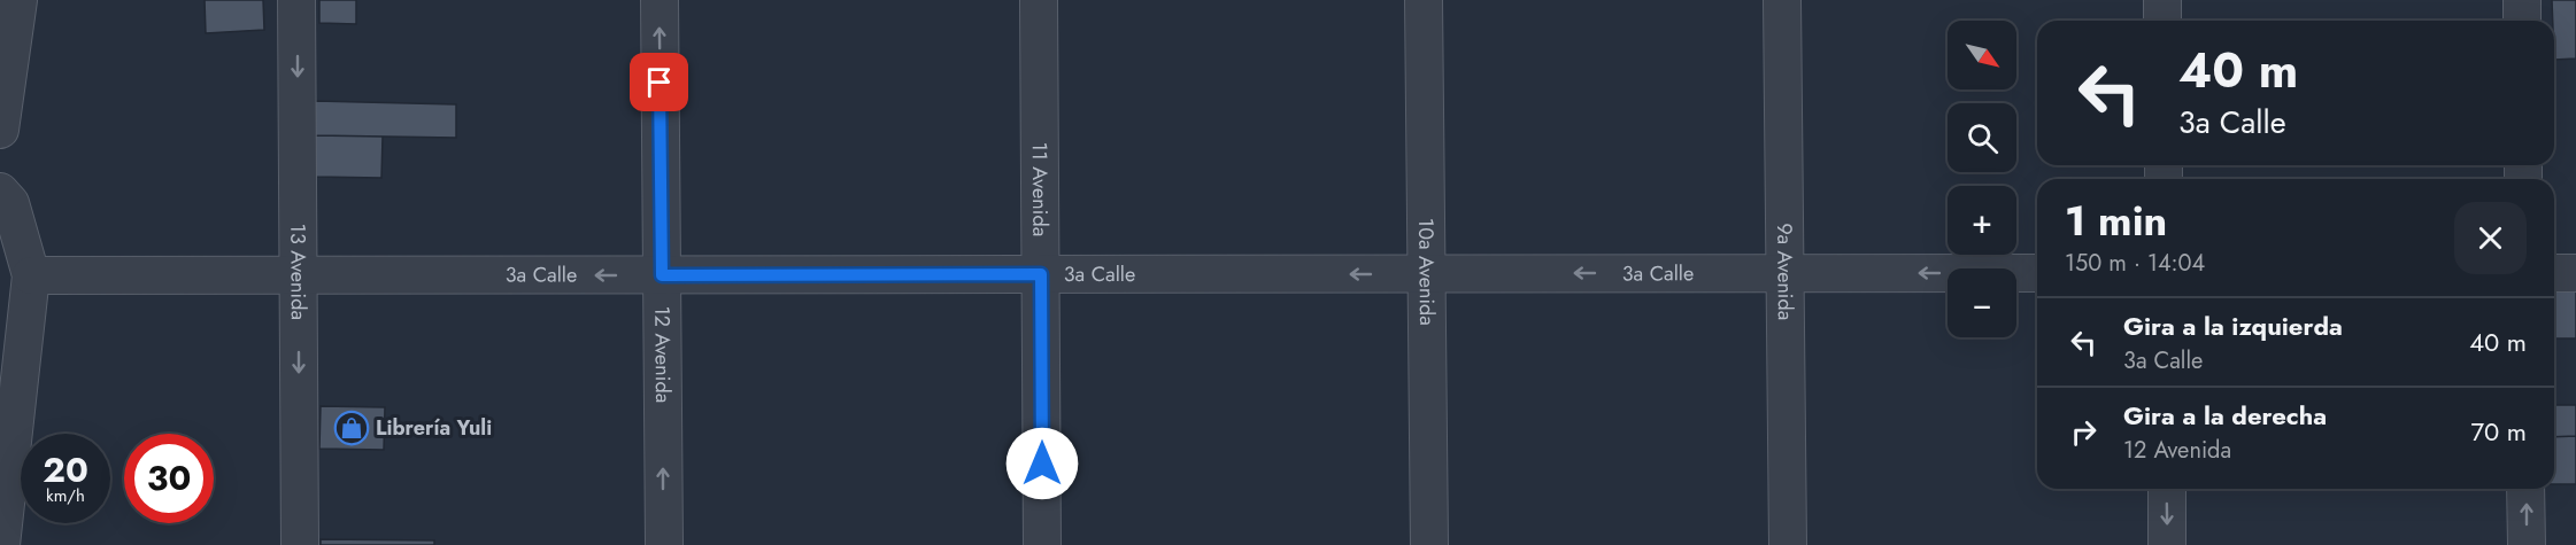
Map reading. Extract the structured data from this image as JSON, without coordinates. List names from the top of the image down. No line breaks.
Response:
{"streets":{"street":["11 Avenida","13 Avenida","10a Avenida","3a Calle","9a Avenida","12 Avenida"]},"crossings":[["11 Avenida","3a Calle"],["13 Avenida","3a Calle"],["10a Avenida","3a Calle"],["3a Calle","9a Avenida"],["3a Calle","12 Avenida"]],"one_way":["3a Calle","12 Avenida"],"places":{"shop":["Librería Yuli"]},"north":"bottom right","page":{"map_buttons":["+","−"],"turn":["40 m","3a Calle"],"heading":["1 min","150 m · 14:04"],"list":[{"name":"Gira a la izquierda","note":"3a Calle","value":"40 m"},{"name":"Gira a la derecha","note":"12 Avenida","value":"70 m"}],"speed":"20 km/h","limit":"30"}}
